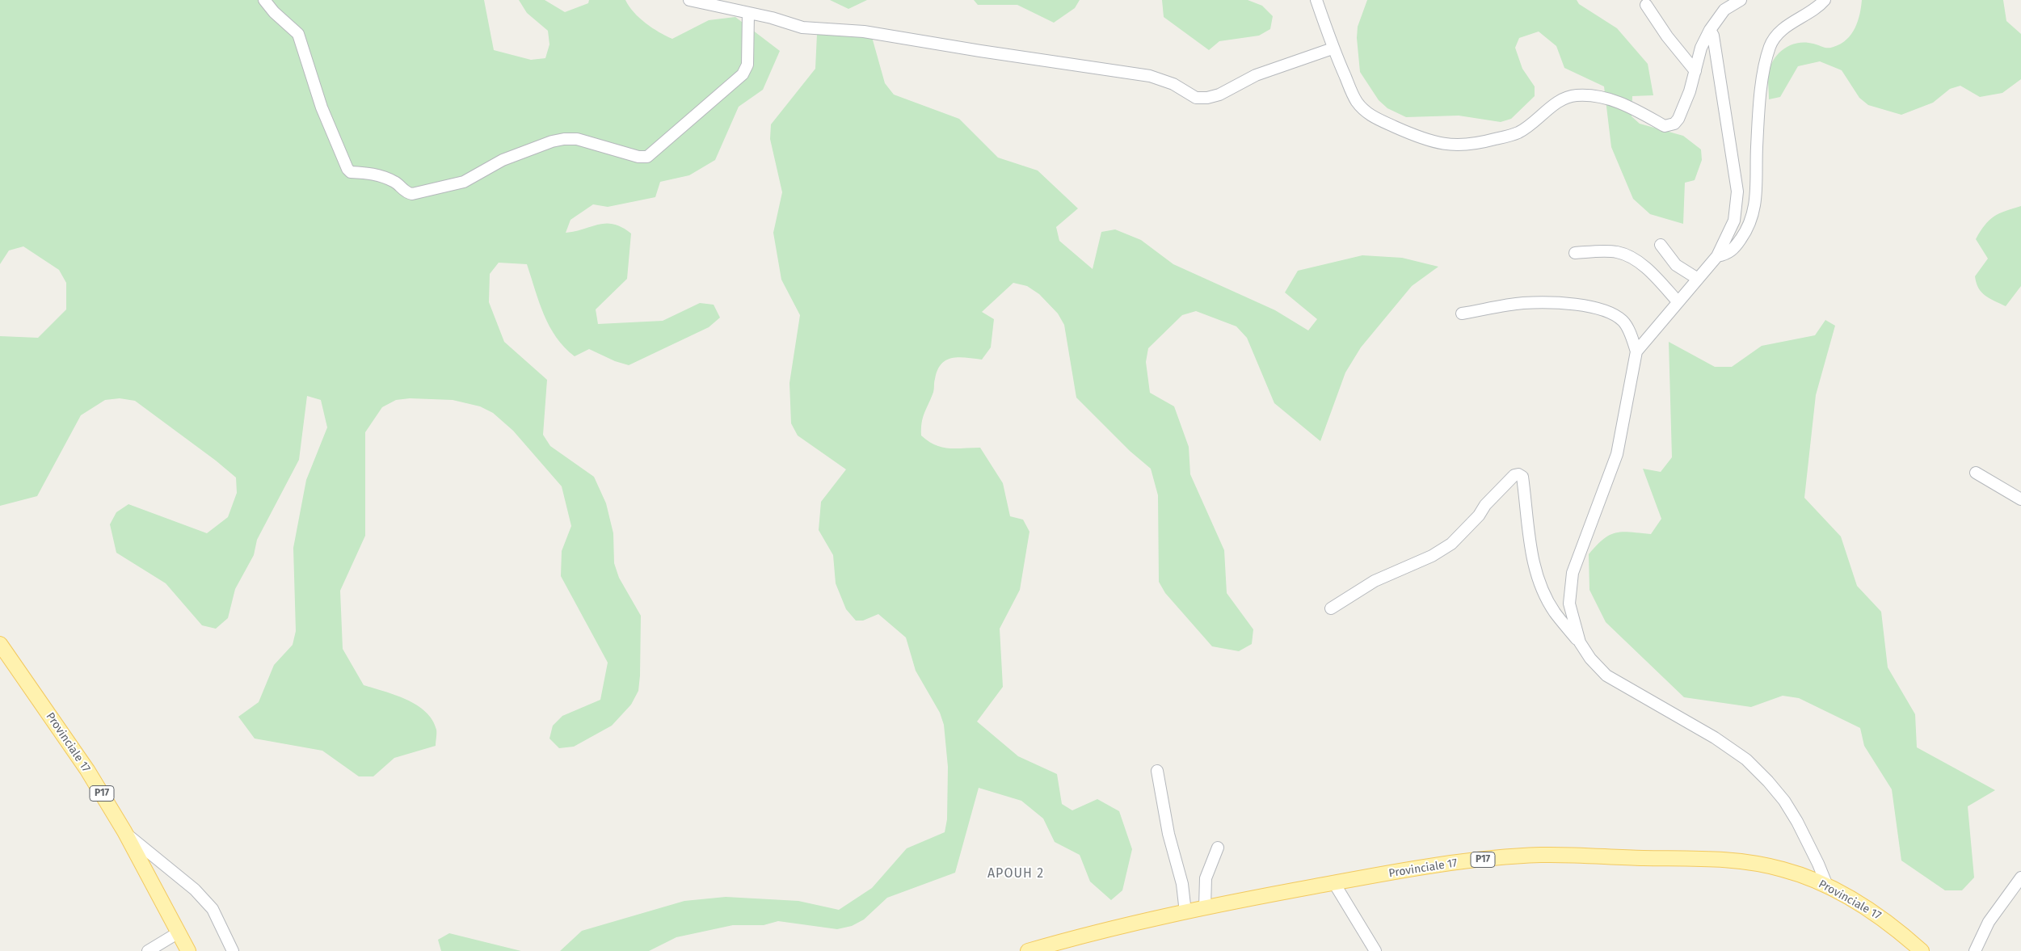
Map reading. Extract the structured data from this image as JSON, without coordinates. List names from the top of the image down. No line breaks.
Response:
{"streets":{"main road":["Provinciale 17","P17"]},"districts":["APOUH 2"]}
